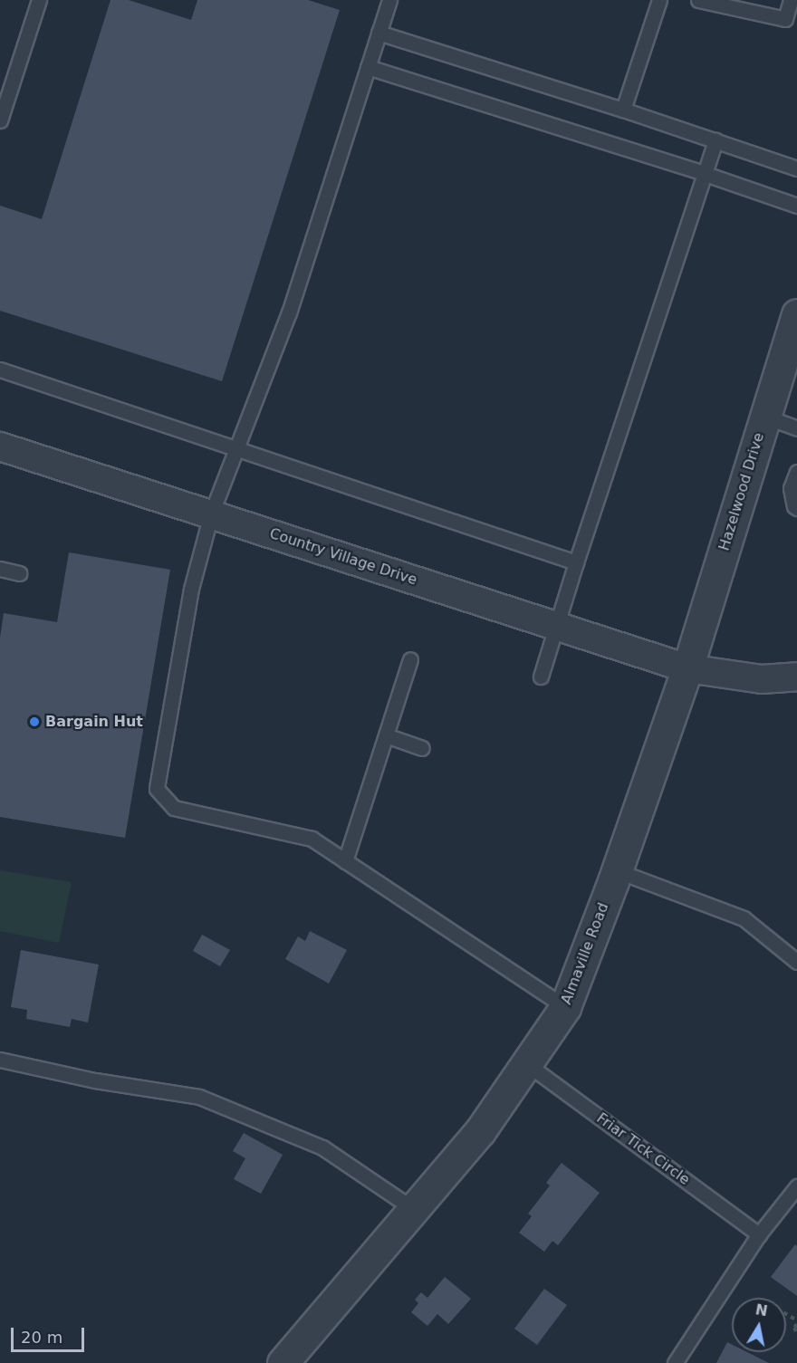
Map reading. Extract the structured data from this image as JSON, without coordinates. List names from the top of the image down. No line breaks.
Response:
{"streets":{"street":["Hazelwood Drive","Country Village Drive","Almaville Road"],"lane":["Friar Tick Circle"]},"crossings":[["Hazelwood Drive","Country Village Drive"],["Hazelwood Drive","Almaville Road"],["Country Village Drive","Almaville Road"],["Almaville Road","Friar Tick Circle"]],"places":["Bargain Hut"],"scale_bar":"20 m","north":"top"}
